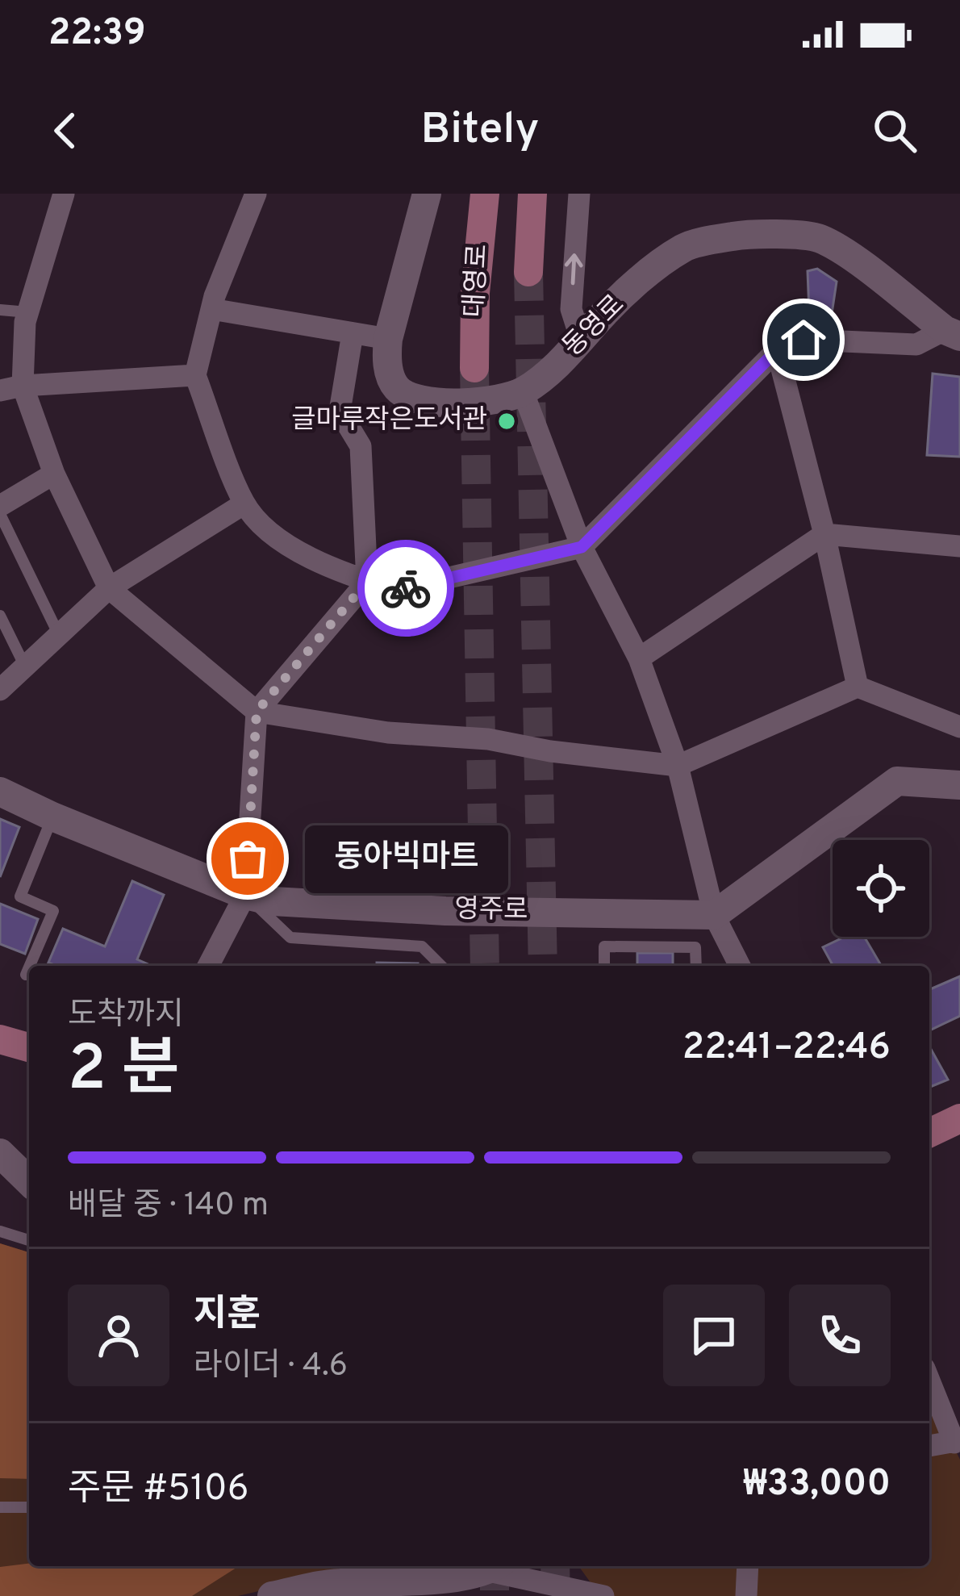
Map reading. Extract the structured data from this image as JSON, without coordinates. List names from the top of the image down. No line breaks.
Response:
{"streets":{"main road":["대영로"],"street":["동영로","영주로"]},"places":["글마루작은도서관","동아빅마트"],"page":{"status":"22:39","header":"Bitely","bubble":"동아빅마트","heading":["2 분","도착까지","22:41–22:46"],"panel":["지훈","라이더 · 4.6","주문 #5106","₩33,000"],"bar":"배달 중 · 140 m"}}
